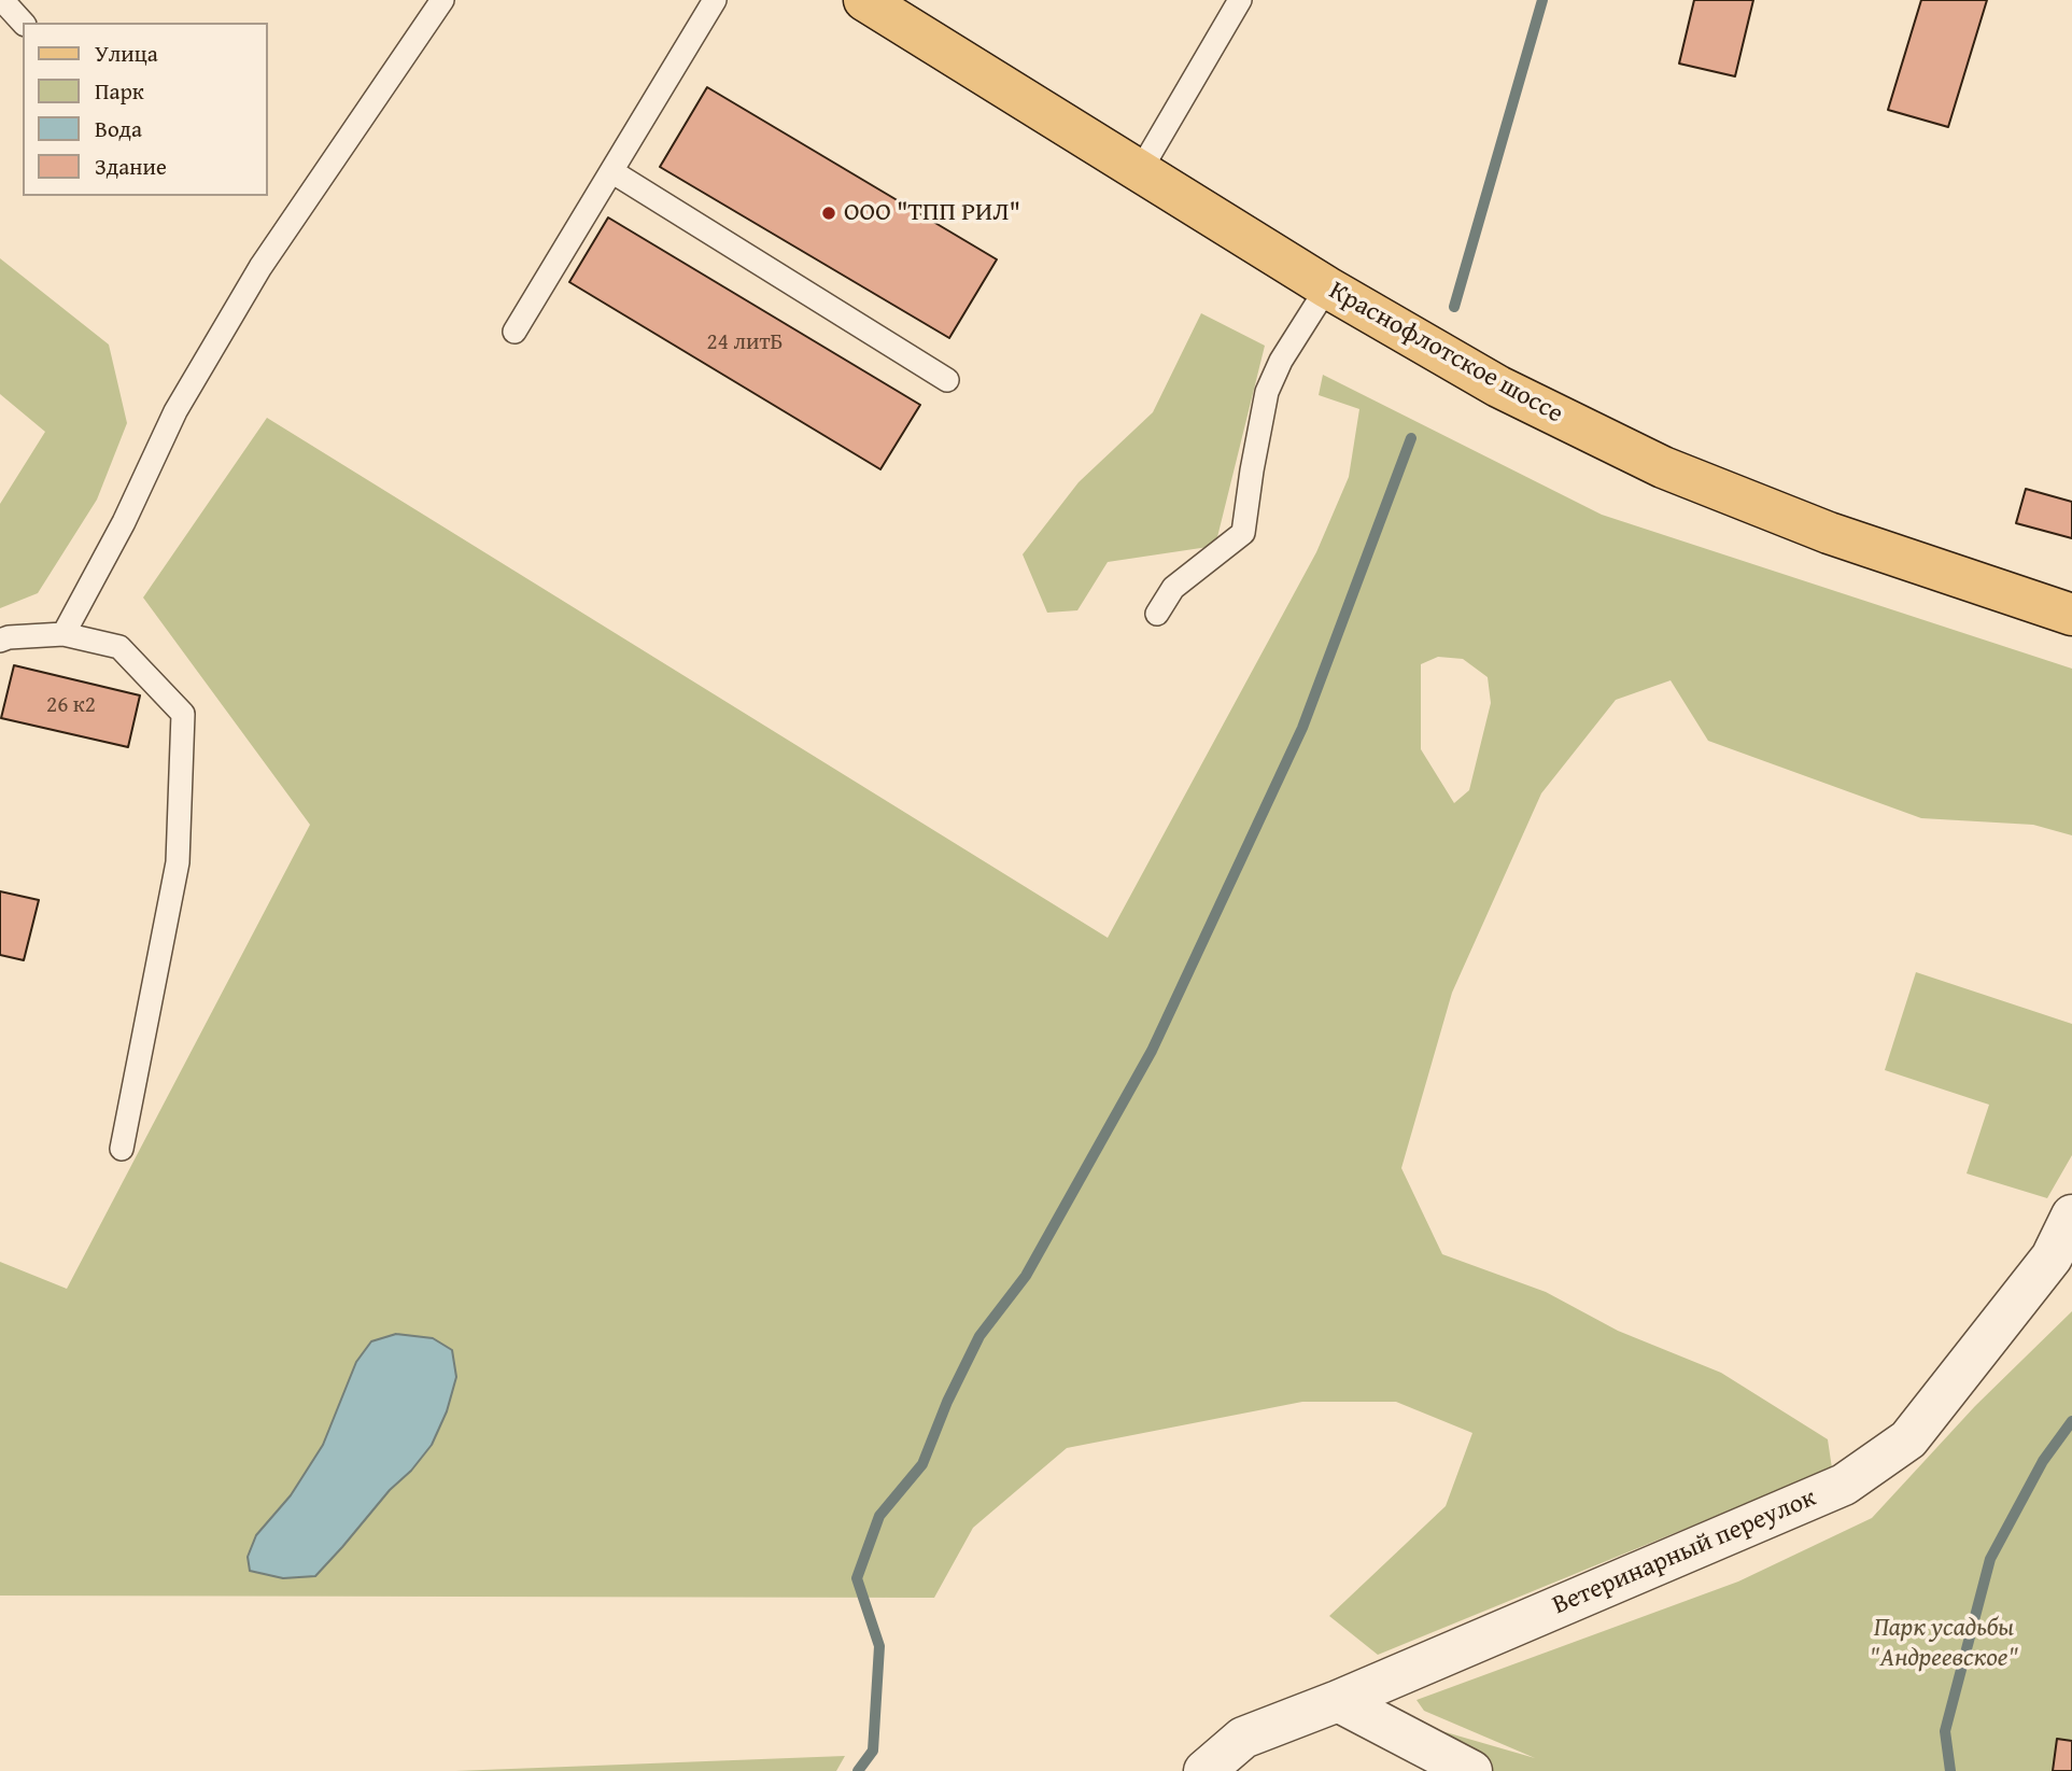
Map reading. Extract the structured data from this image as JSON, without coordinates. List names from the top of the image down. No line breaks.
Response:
{"streets":{"main road":["Краснофлотское шоссе"],"street":["Ветеринарный переулок"]},"parks":["Парк усадьбы \"Андреевское\""],"places":["ООО \"ТПП РИЛ\""],"house_numbers":["24 литБ","26 к2"],"legend":["Улица","Парк","Вода","Здание"]}
